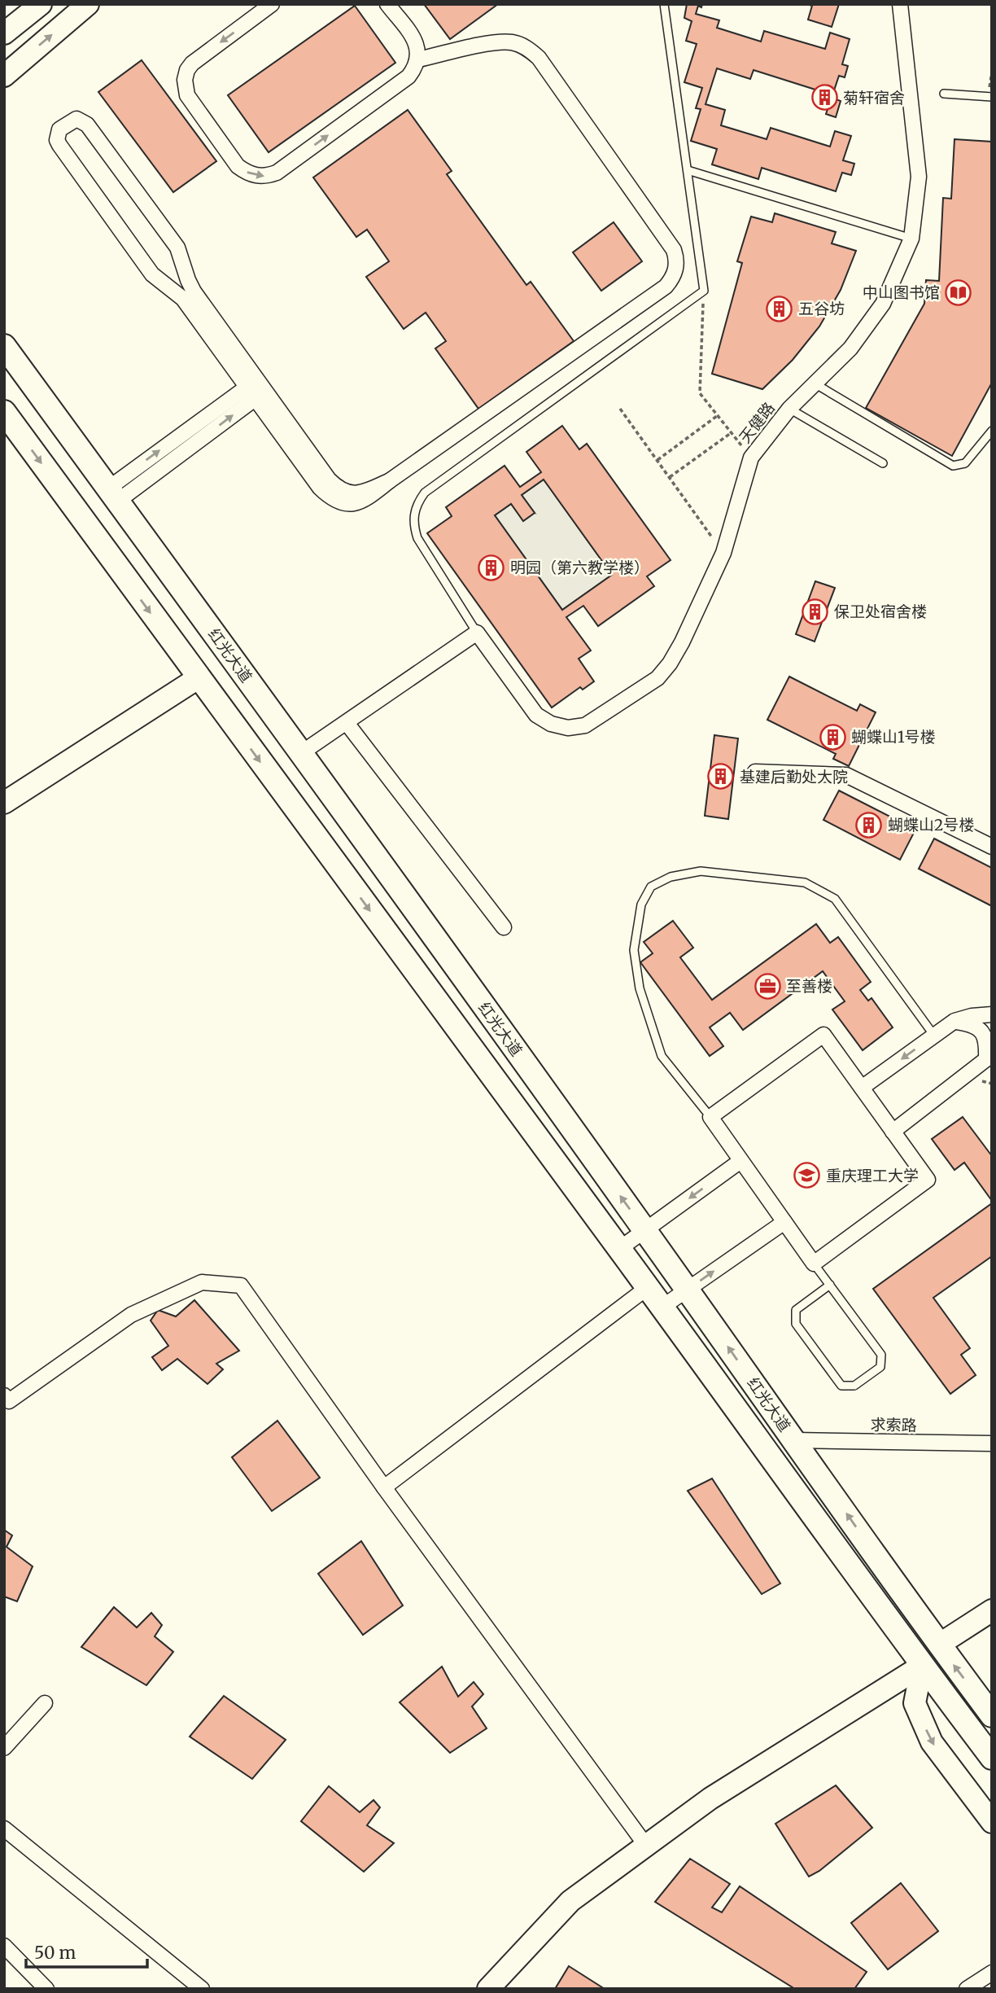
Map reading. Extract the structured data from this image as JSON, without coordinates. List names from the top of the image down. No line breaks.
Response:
{"streets":{"main road":["红光大道"],"street":["天健路","求索路"]},"crossings":[["红光大道","求索路"]],"places":{"building":["菊轩宿舍","五谷坊","明园（第六教学楼）","保卫处宿舍楼","蝴蝶山1号楼","基建后勤处大院","蝴蝶山2号楼"],"library":["中山图书馆"],"office":["至善楼"],"school or university":["重庆理工大学"]},"scale_bar":"50 m"}
